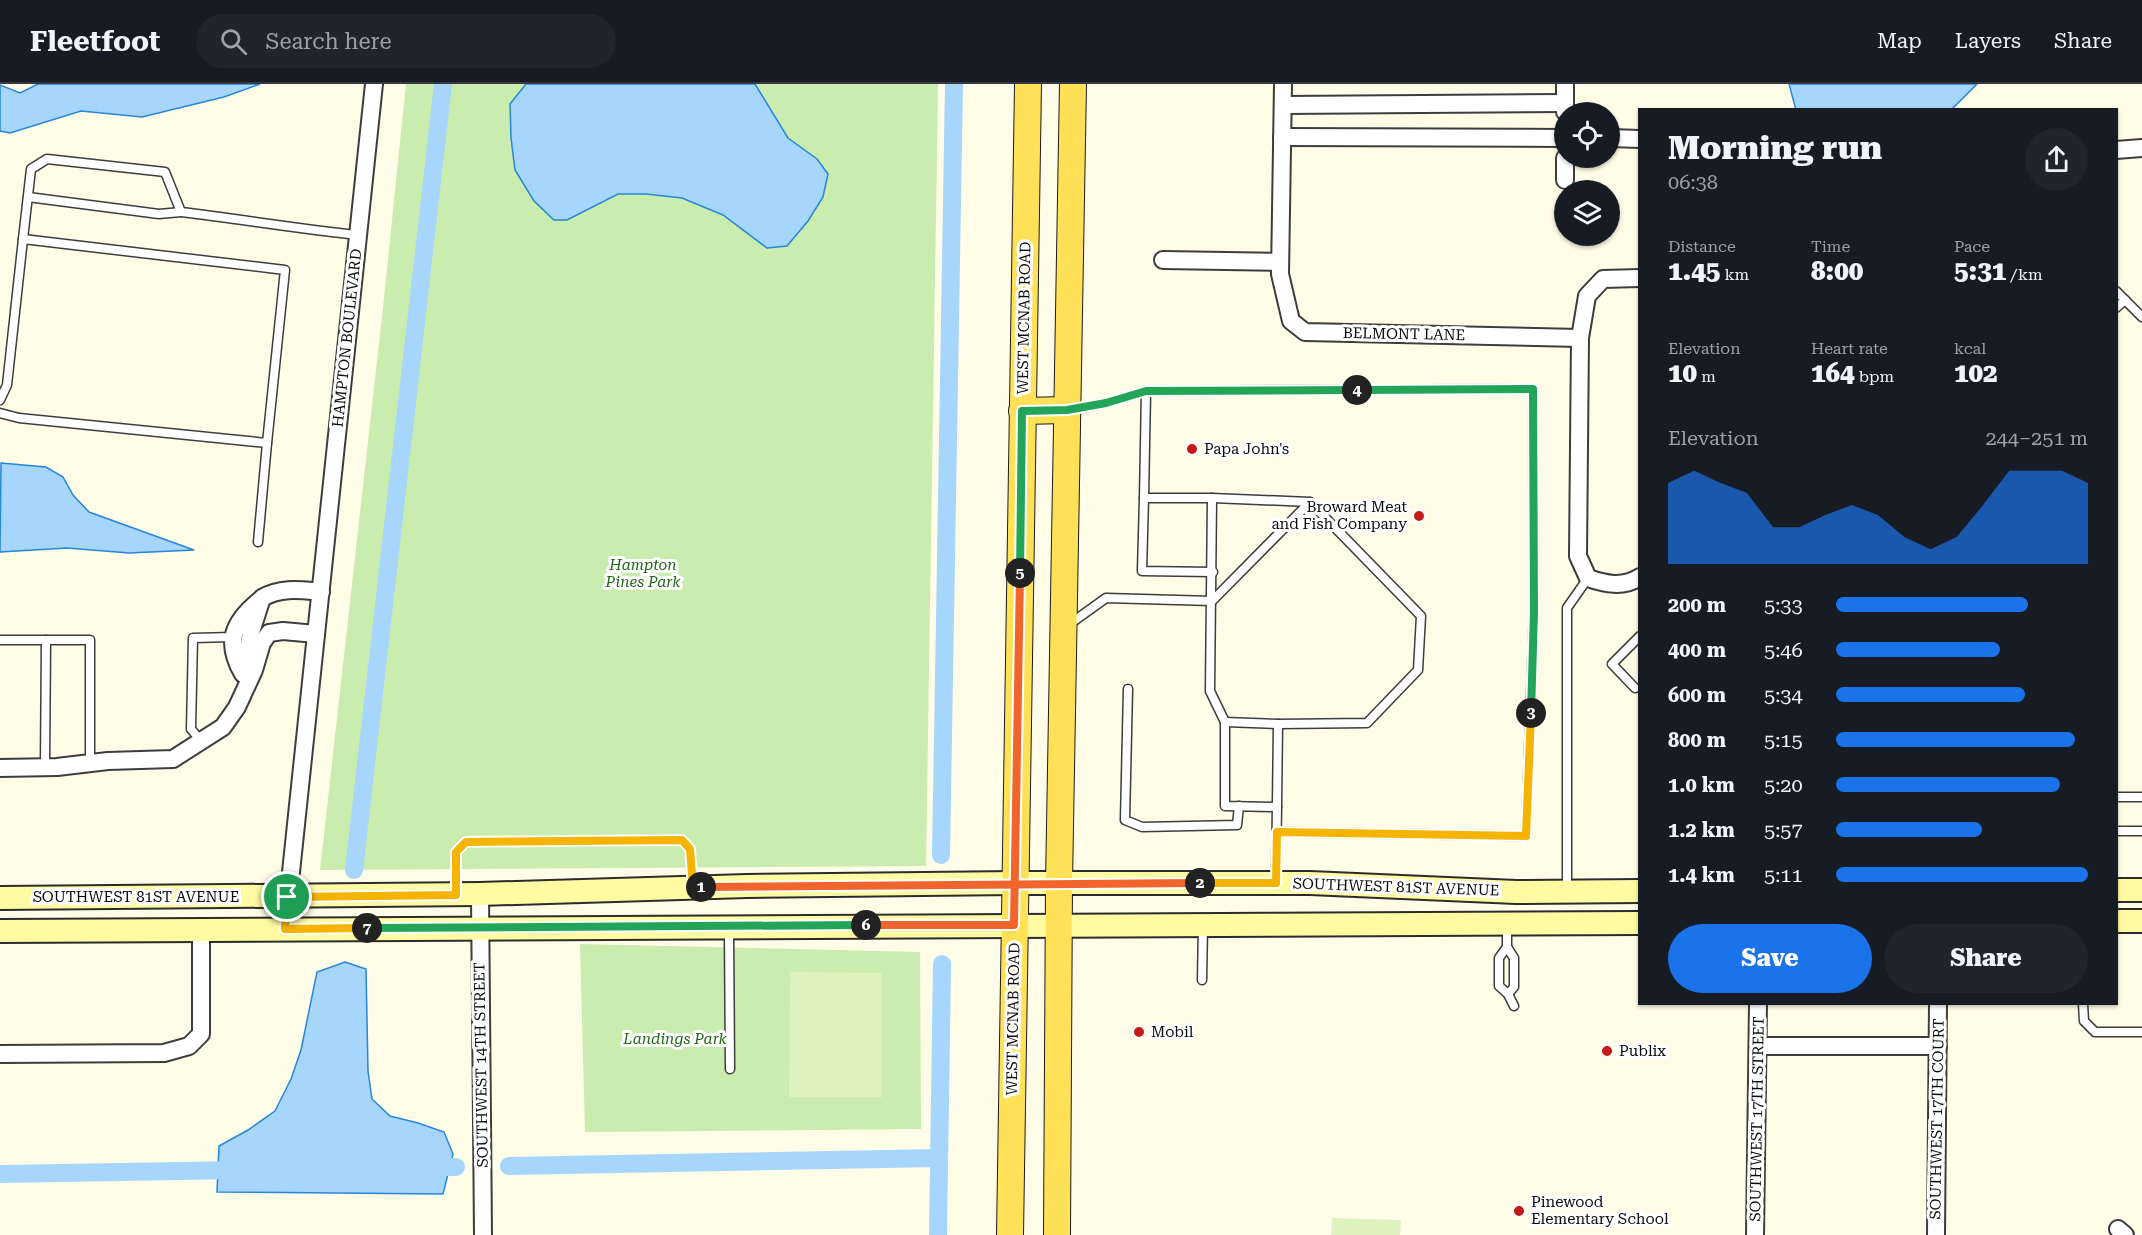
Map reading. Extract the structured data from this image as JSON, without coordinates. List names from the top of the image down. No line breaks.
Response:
{"streets":{"main road":["WEST MCNAB ROAD"],"street":["BELMONT LANE","HAMPTON BOULEVARD","SOUTHWEST 81ST AVENUE","SOUTHWEST 14TH STREET","SOUTHWEST 17TH STREET","SOUTHWEST 17TH COURT"]},"crossings":[["WEST MCNAB ROAD","SOUTHWEST 81ST AVENUE"],["HAMPTON BOULEVARD","SOUTHWEST 81ST AVENUE"],["SOUTHWEST 81ST AVENUE","SOUTHWEST 14TH STREET"]],"parks":["Hampton Pines Park","Landings Park"],"places":["Papa John's","Broward Meat and Fish Company","Mobil","Publix","Pinewood Elementary School"],"page":{"header":"Fleetfoot","search":"Search here","nav":["Map","Layers","Share"],"heading":["Morning run","06:38"],"stats":[["Distance","1.45 km"],["Time","8:00"],["Pace","5:31 /km"],["Elevation","10 m"],["Heart rate","164 bpm"],["kcal","102"]],"pins":["4","5","3","2","1","6","7"],"chart":["Elevation","244–251 m"],"list":[{"name":"200 m","note":"5:33"},{"name":"400 m","note":"5:46"},{"name":"600 m","note":"5:34"},{"name":"800 m","note":"5:15"},{"name":"1.0 km","note":"5:20"},{"name":"1.2 km","note":"5:57"},{"name":"1.4 km","note":"5:11"}],"buttons":["Save","Share"]}}
